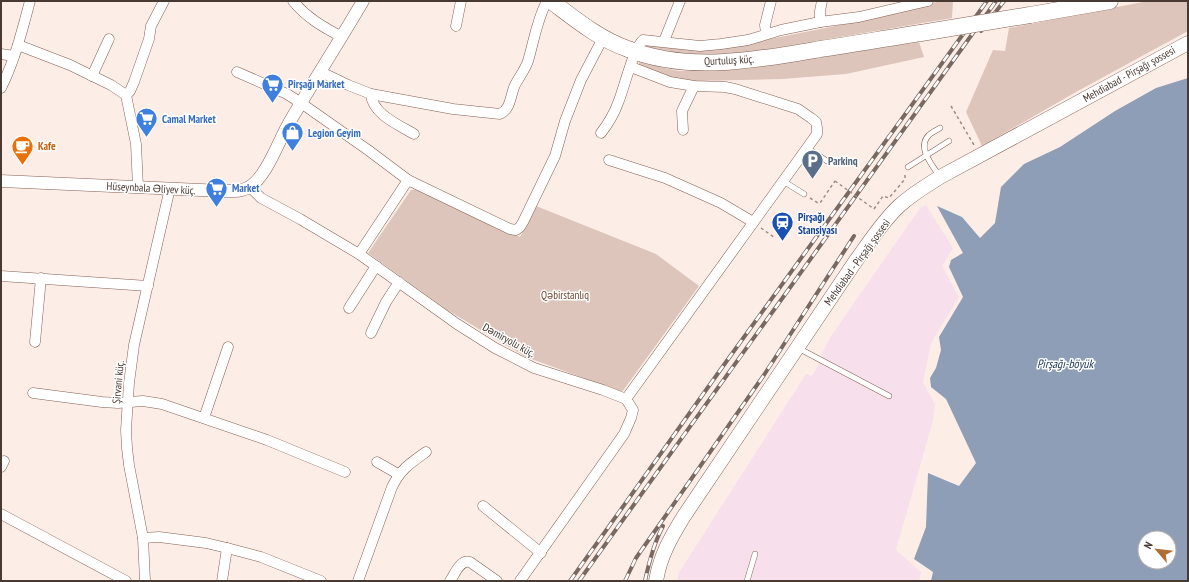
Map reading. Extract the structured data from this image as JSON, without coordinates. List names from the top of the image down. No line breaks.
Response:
{"streets":{"main road":["Qurtuluş küç.","Mehdiabad - Pirşağı şossesi"],"street":["Hüseynbala Əliyev küç.","Dəmiryolu küç.","Şirvani küç."]},"crossings":[["Hüseynbala Əliyev küç.","Dəmiryolu küç."],["Hüseynbala Əliyev küç.","Şirvani küç."]],"water":["Pirşağı-böyük"],"parks":["Qəbirstanlıq"],"places":{"supermarket":["Pirşağı Market","Camal Market","Market"],"shop":["Legion Geyim"],"cafe":["Kafe"],"parking":["Parkinq"],"station":["Pirşağı Stansiyası"]},"north":"top left"}
